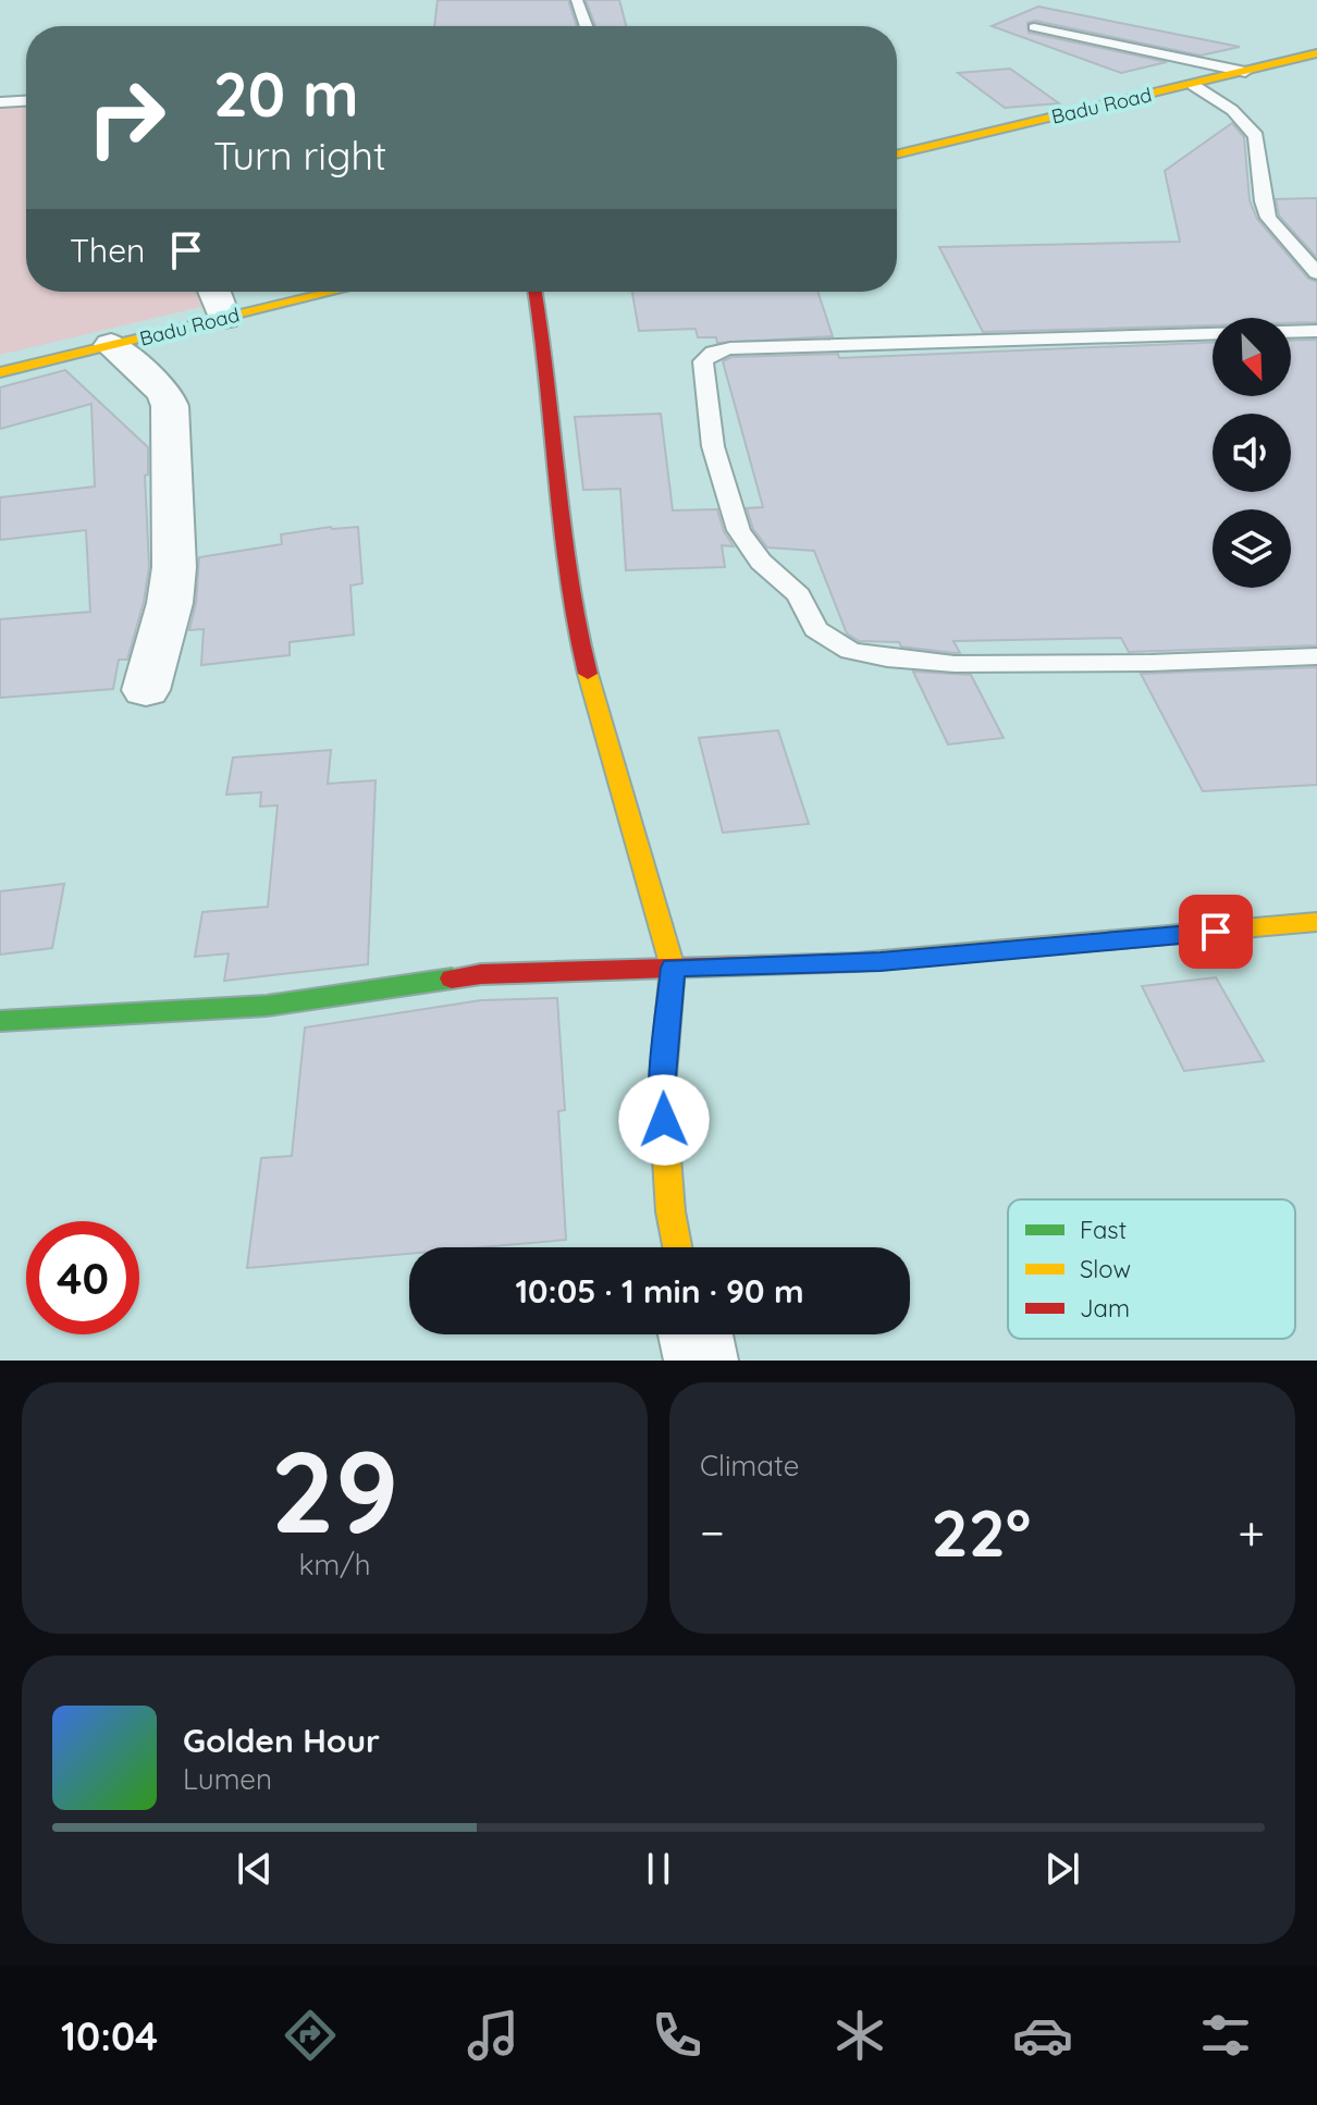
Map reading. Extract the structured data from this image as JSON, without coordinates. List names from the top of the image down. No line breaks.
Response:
{"streets":{"street":["Badu Road"]},"legend":["Fast","Slow","Jam"],"north":"bottom right","page":{"turn":["20 m","Turn right"],"then":"Then","limit":"40","trip":"10:05 · 1 min · 90 m","tile":[["29","km/h"],"Climate"],"heat":["−","22°","+"],"song":["Golden Hour","Lumen"],"tabs":"10:04"}}
